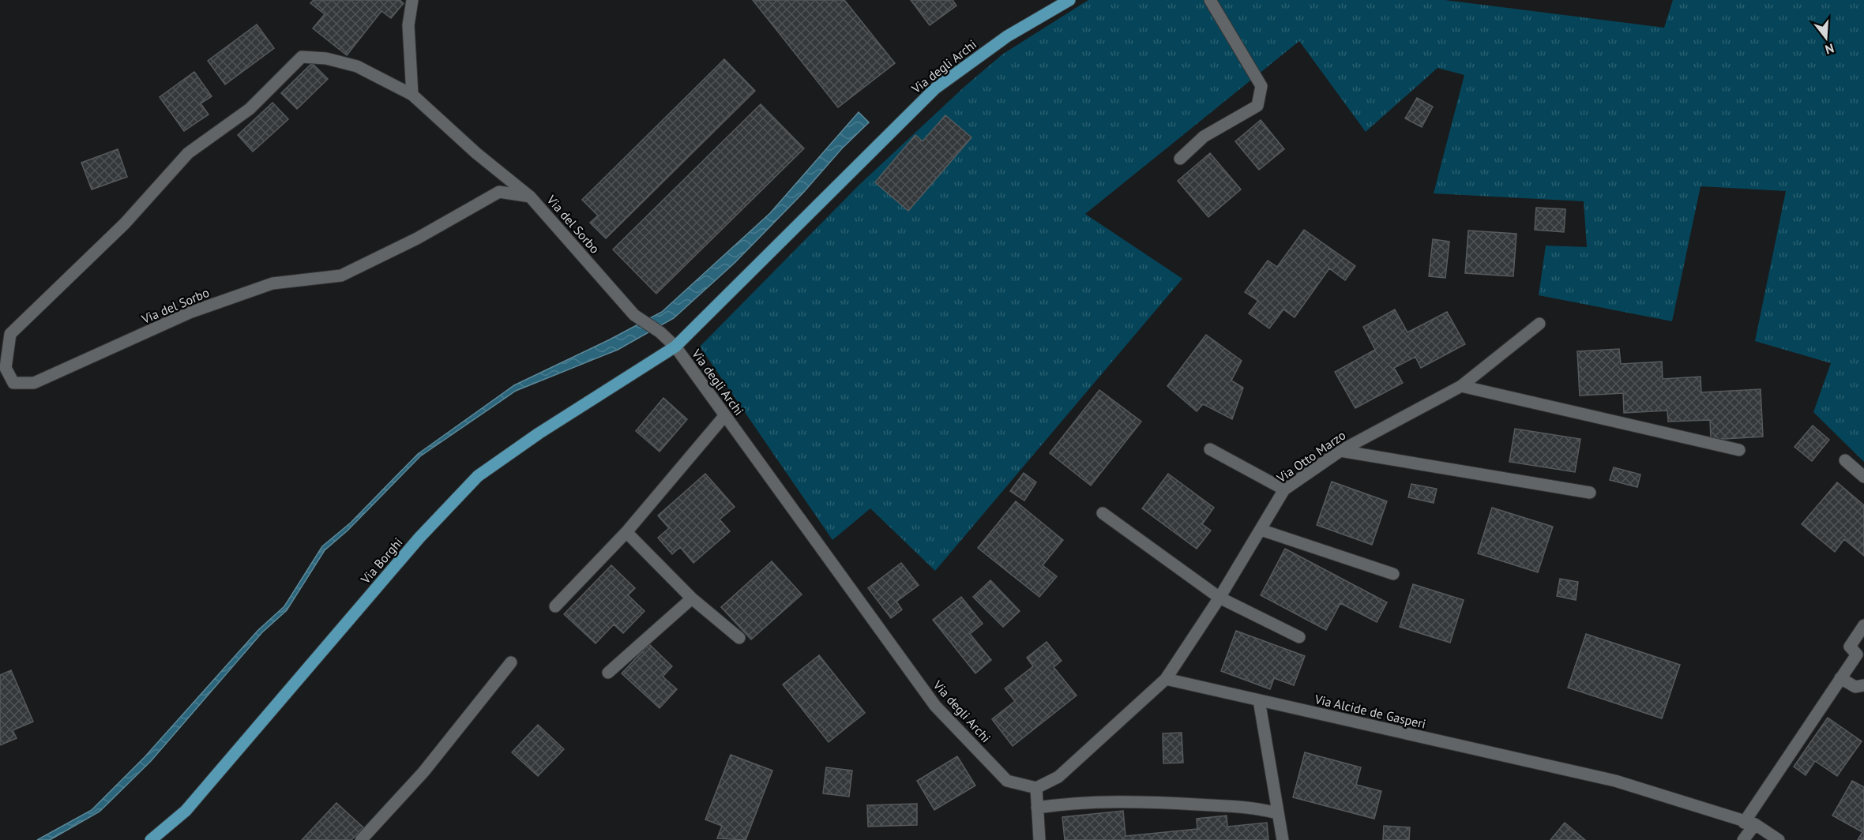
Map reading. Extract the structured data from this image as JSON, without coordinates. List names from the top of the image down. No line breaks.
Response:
{"streets":{"main road":["Via degli Archi","Via Borghi"],"street":["Via del Sorbo","Via Otto Marzo","Via Alcide de Gasperi"]},"crossings":[["Via degli Archi","Via del Sorbo"],["Via degli Archi","Via Borghi"],["Via del Sorbo","Via Borghi"],["Via Otto Marzo","Via Alcide de Gasperi"]],"north":"bottom"}
